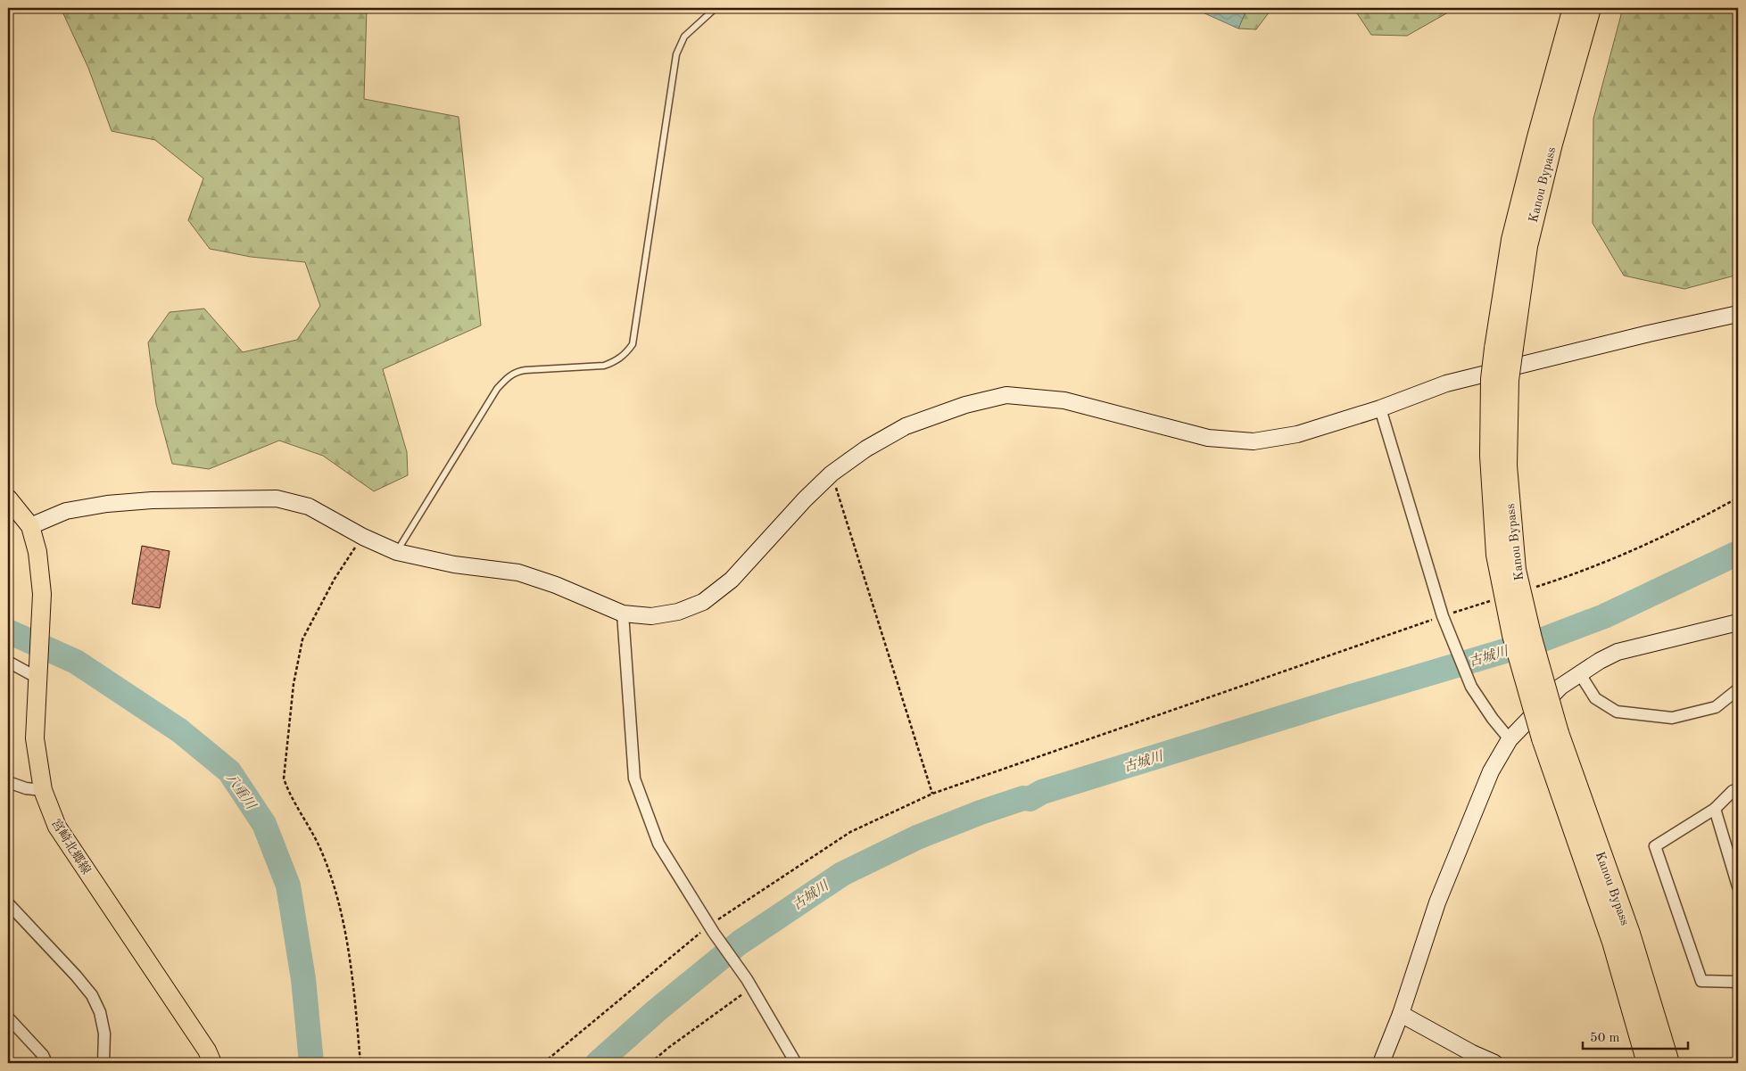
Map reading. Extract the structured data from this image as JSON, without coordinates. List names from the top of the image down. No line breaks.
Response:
{"streets":{"highway":["Kanou Bypass"],"main road":["宮崎北郷線"]},"water":["古城川","八重川"],"scale_bar":"50 m"}
